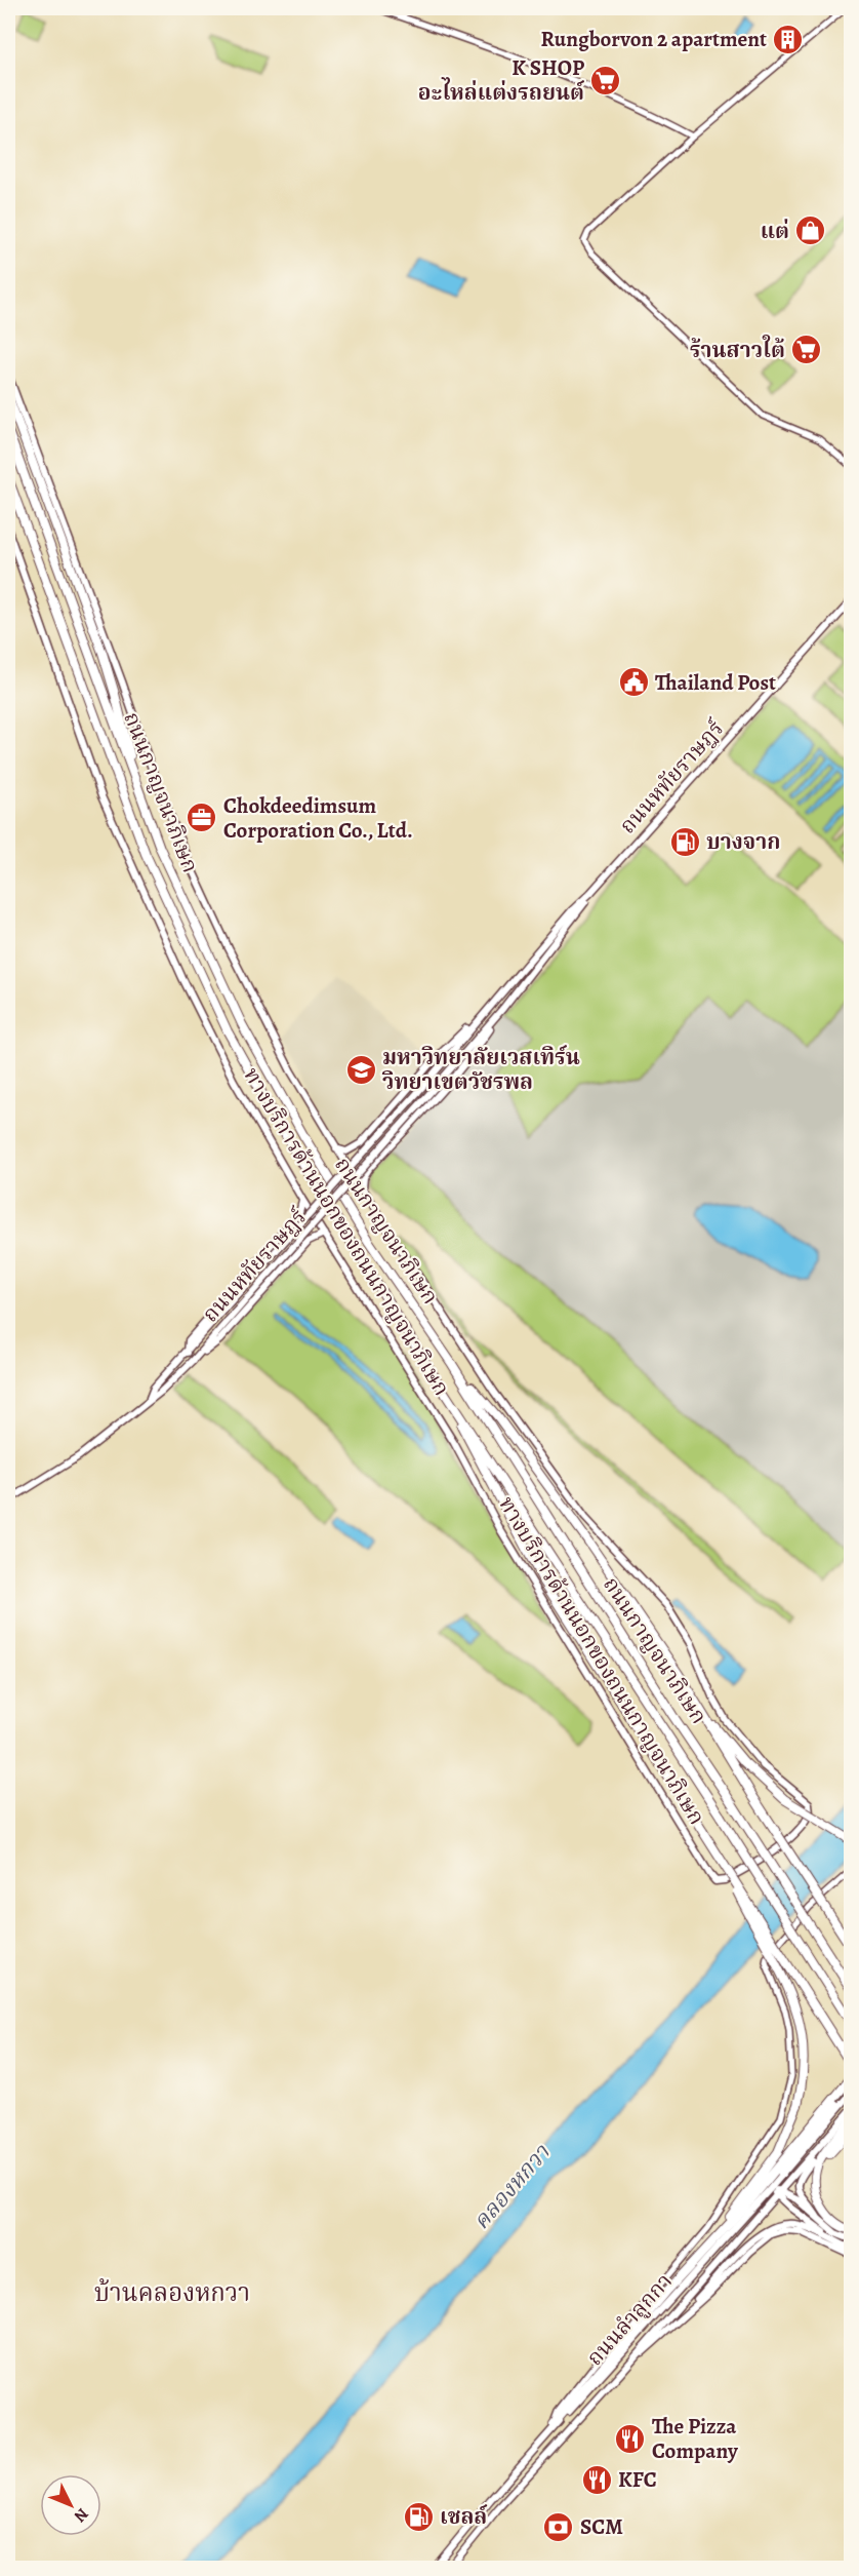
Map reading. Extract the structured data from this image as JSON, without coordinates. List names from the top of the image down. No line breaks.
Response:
{"streets":{"highway":["ถนนกาญจนาภิเษก"],"main road":["ถนนหทัยราษฎร์","ทางบริการด้านนอกของถนนกาญจนาภิเษก","ถนนลำลูกกา"]},"districts":["บ้านคลองหกวา"],"water":["คลองหกวา"],"places":{"building":["Rungborvon 2 apartment"],"supermarket":["K SHOP อะไหล่แต่งรถยนต์","ร้านสาวใต้"],"shop":["แต่"],"public building":["Thailand Post"],"office":["Chokdeedimsum Corporation Co., Ltd."],"fuel station":["บางจาก","เชลล์"],"school or university":["มหาวิทยาลัยเวสเทิร์น วิทยาเขตวัชรพล"],"restaurant":["The Pizza Company","KFC"],"bank":["SCM"]},"north":"bottom right"}
